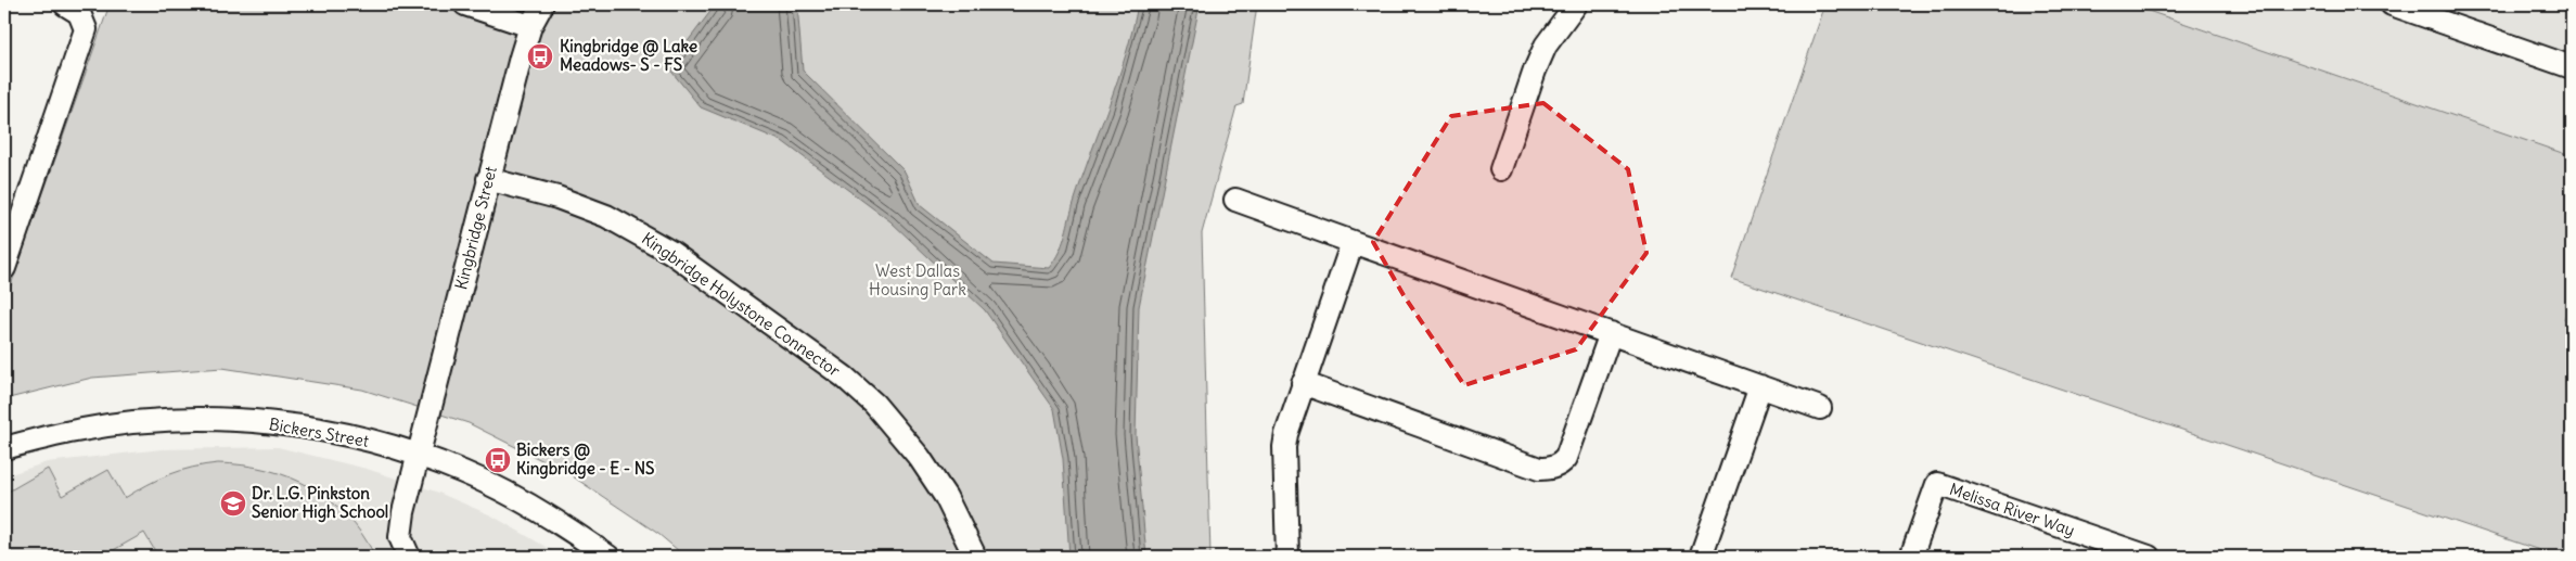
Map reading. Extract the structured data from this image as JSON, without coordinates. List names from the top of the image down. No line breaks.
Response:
{"streets":{"street":["Kingbridge Street","Kingbridge Holystone Connector","Bickers Street","Melissa River Way"]},"crossings":[["Kingbridge Street","Kingbridge Holystone Connector"],["Kingbridge Street","Bickers Street"]],"parks":["West Dallas Housing Park"],"places":{"bus stop":["Kingbridge @ Lake Meadows- S - FS","Bickers @ Kingbridge - E - NS"],"school or university":["Dr. L.G. Pinkston Senior High School"]}}
